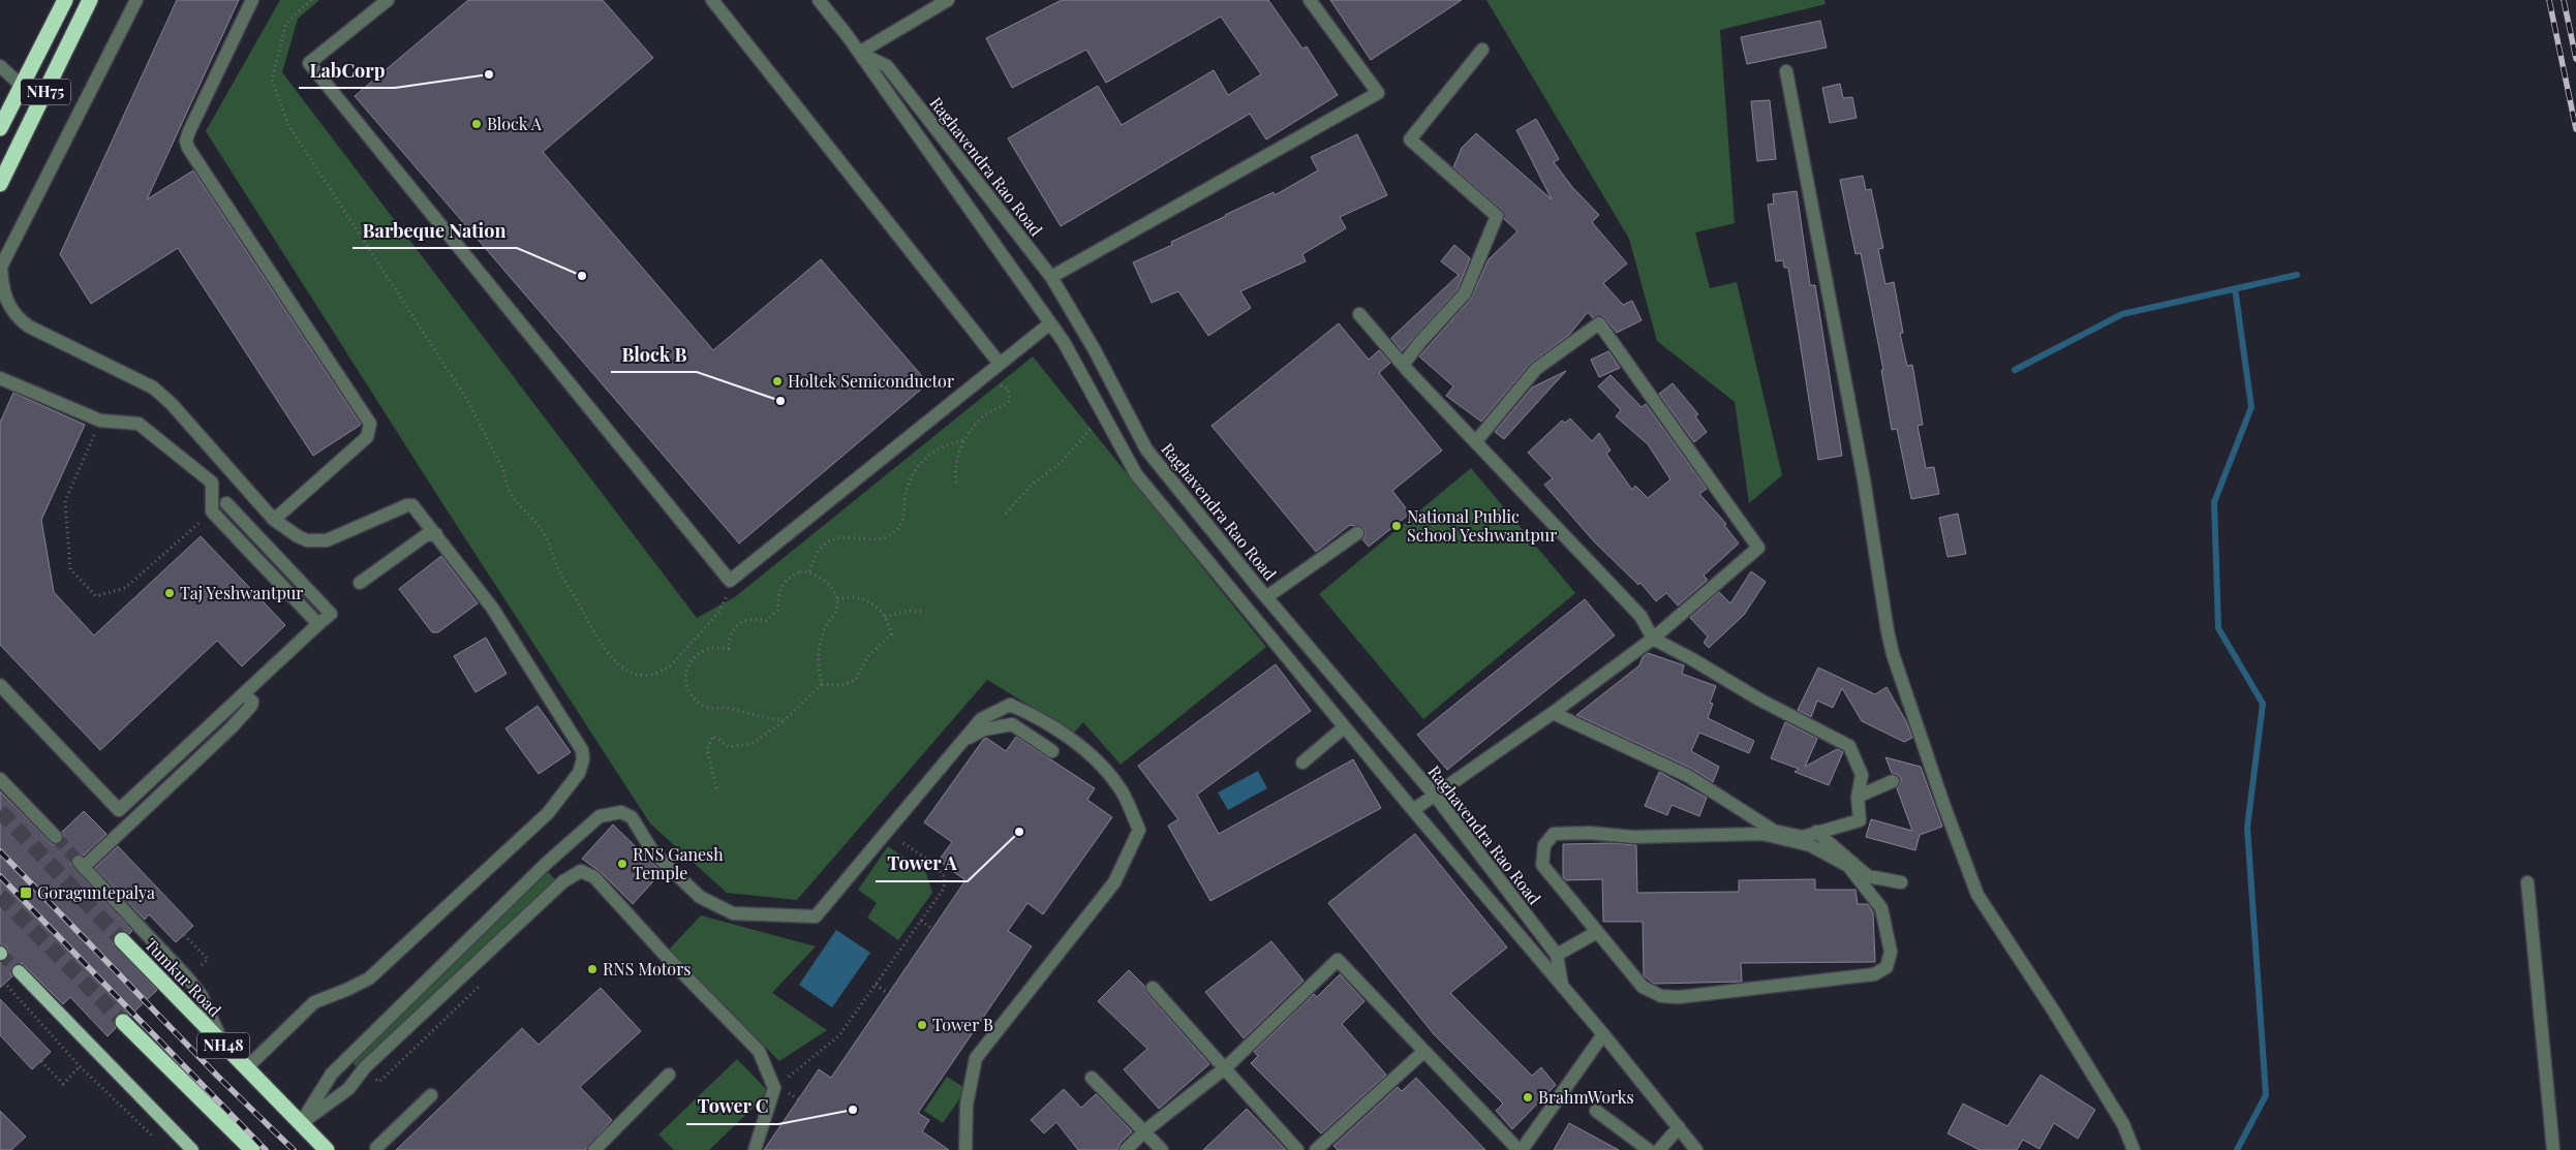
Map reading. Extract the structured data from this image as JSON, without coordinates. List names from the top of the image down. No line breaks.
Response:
{"streets":{"highway":["NH75","Tumkur Road","NH48"],"street":["Raghavendra Rao Road"]},"places":{"other":["LabCorp","Block A","Barbeque Nation","Holtek Semiconductor","Block B","National Public School Yeshwantpur","Taj Yeshwantpur","Tower A","RNS Ganesh Temple","RNS Motors","Tower B","BrahmWorks","Tower C"],"transit":["Goraguntepalya"]}}
